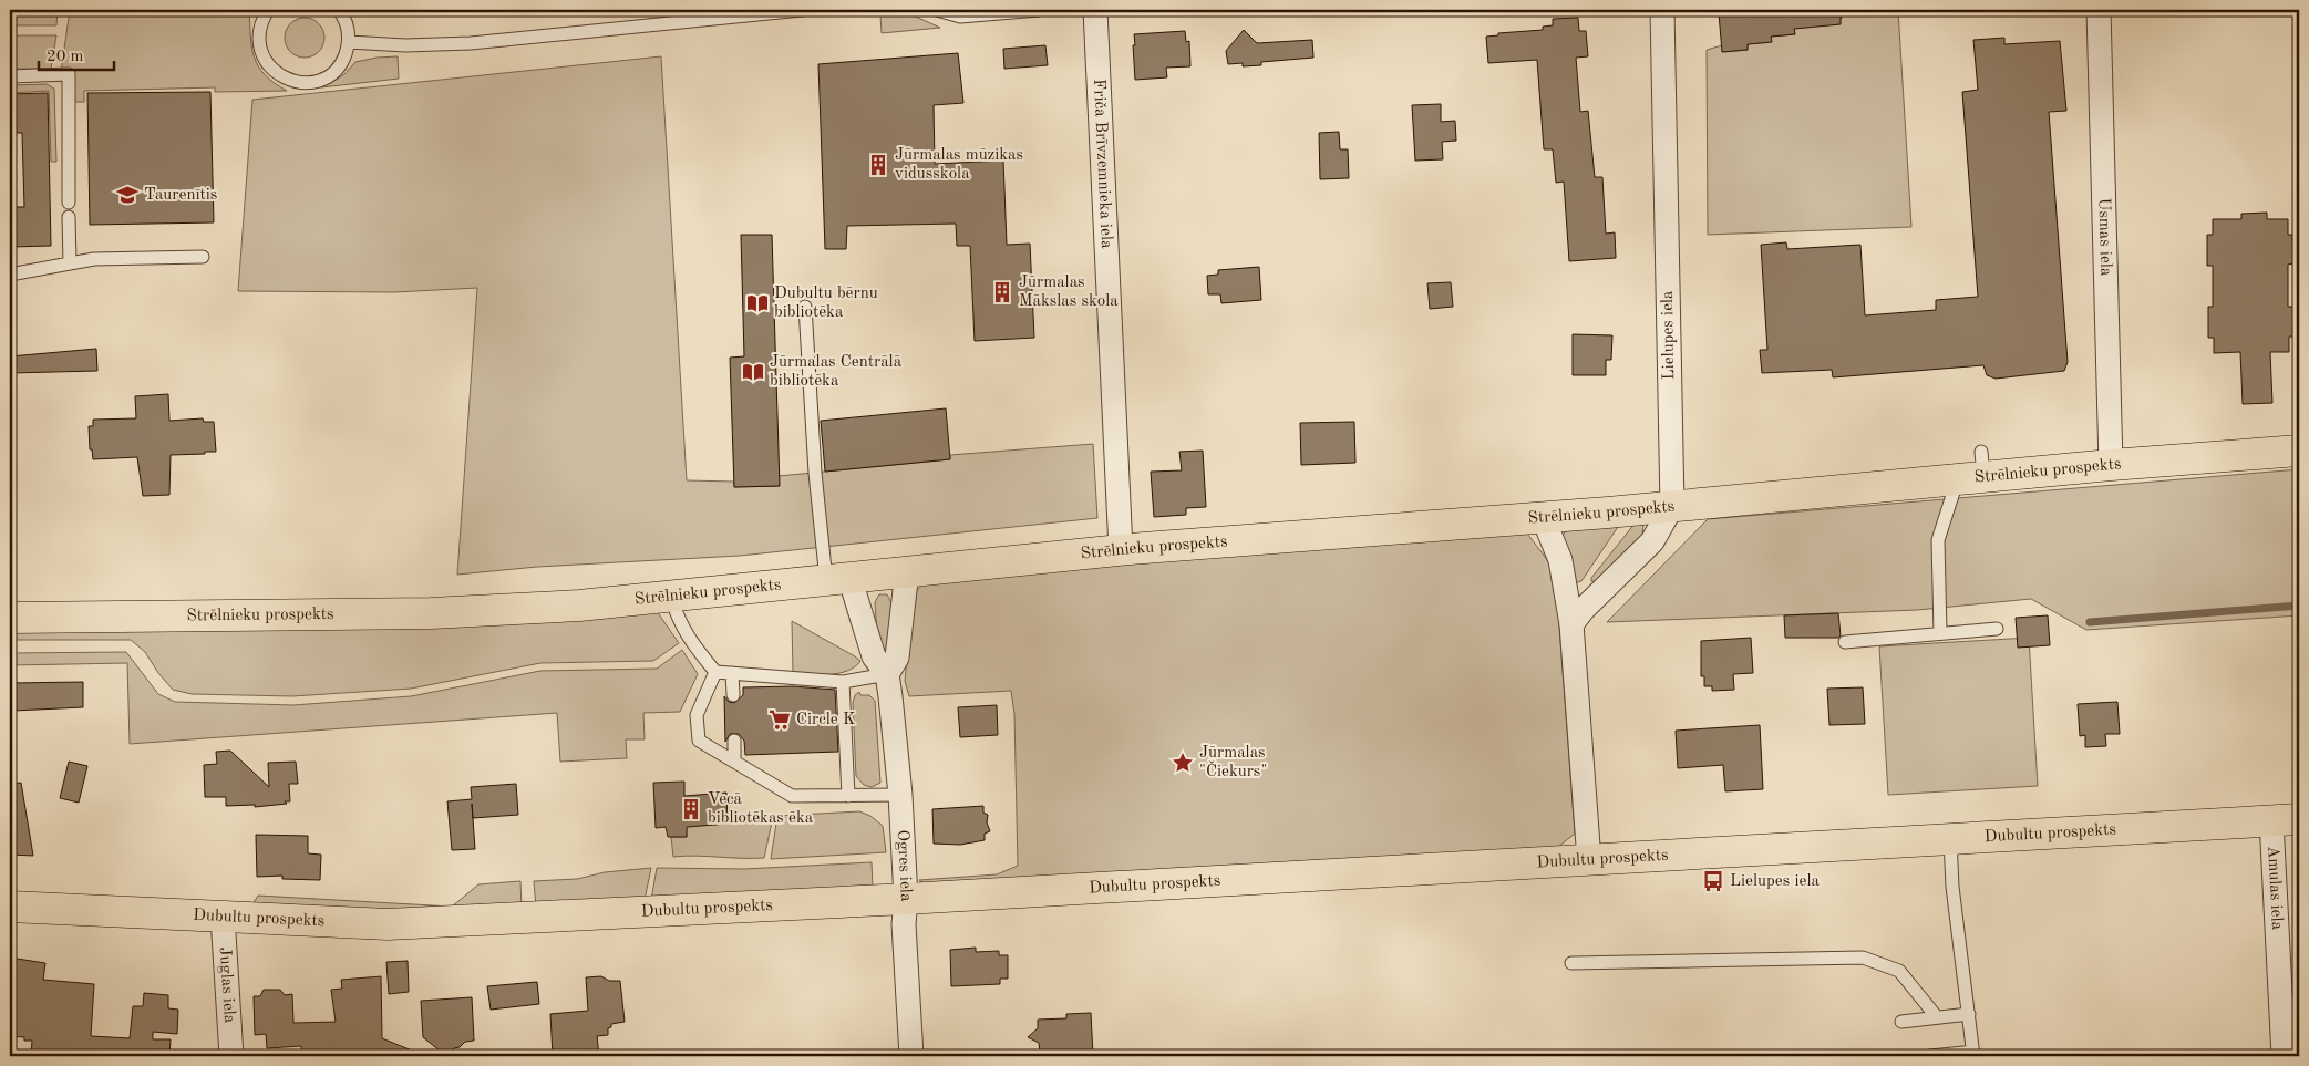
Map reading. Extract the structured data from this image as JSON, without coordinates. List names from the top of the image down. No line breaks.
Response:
{"streets":{"main road":["Strēlnieku prospekts","Dubultu prospekts"],"street":["Friča Brīvzemnieka iela","Usmas iela","Lielupes iela","Ogres iela","Amulas iela","Juglas iela"]},"crossings":[["Friča Brīvzemnieka iela","Strēlnieku prospekts"],["Usmas iela","Strēlnieku prospekts"],["Lielupes iela","Strēlnieku prospekts"],["Strēlnieku prospekts","Ogres iela"],["Dubultu prospekts","Ogres iela"],["Dubultu prospekts","Amulas iela"],["Dubultu prospekts","Juglas iela"]],"places":{"building":["Jūrmalas mūzikas vidusskola","Jūrmalas Mākslas skola","Vecā bibliotēkas ēka"],"school or university":["Taurenītis"],"library":["Dubultu bērnu bibliotēka","Jūrmalas Centrālā bibliotēka"],"supermarket":["Circle K"],"place":["Jūrmalas \"Čiekurs\""],"bus stop":["Lielupes iela"]},"scale_bar":"20 m"}
